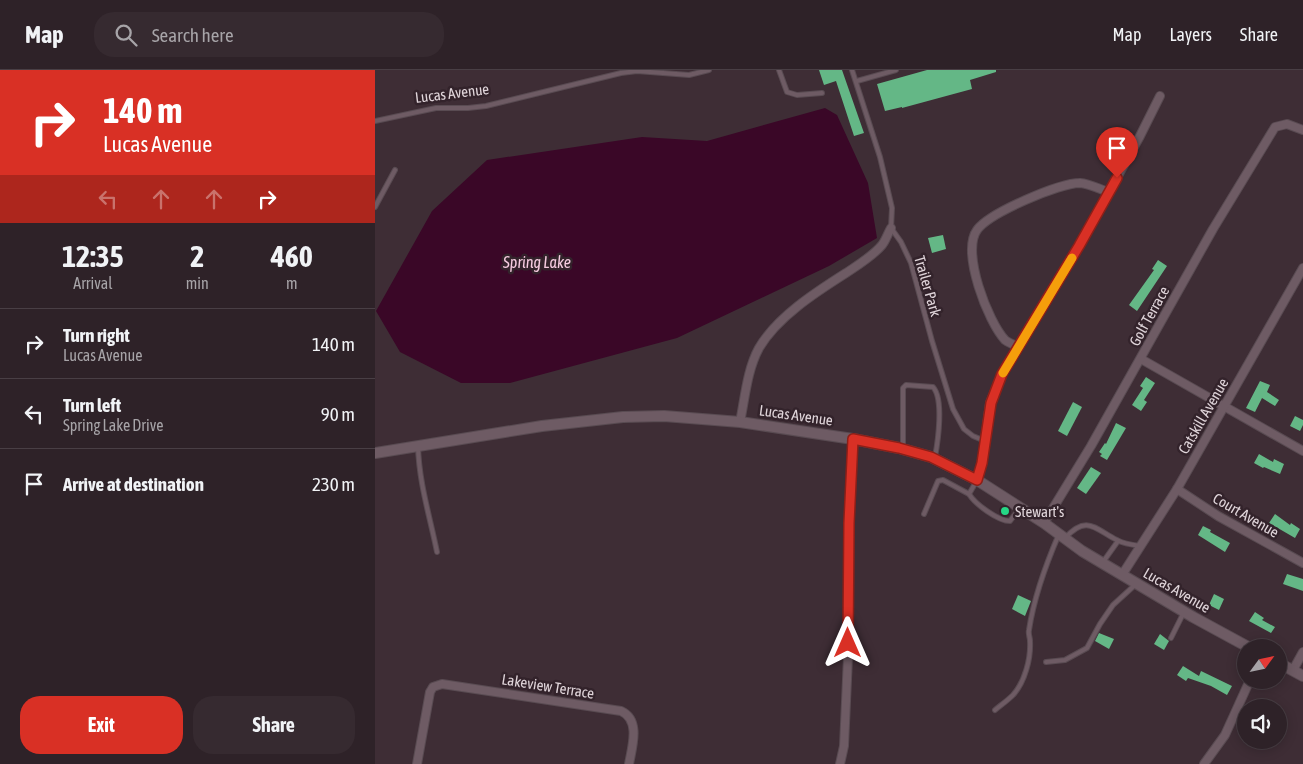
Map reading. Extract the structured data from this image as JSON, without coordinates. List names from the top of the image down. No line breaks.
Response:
{"streets":{"street":["Lucas Avenue","Golf Terrace","Catskill Avenue","Court Avenue","Lakeview Terrace"],"lane":["Trailer Park"]},"crossings":[["Lucas Avenue","Golf Terrace"],["Lucas Avenue","Catskill Avenue"],["Catskill Avenue","Court Avenue"]],"water":["Spring Lake"],"places":["Stewart's"],"north":"top right","page":{"header":"Map","search":"Search here","nav":["Map","Layers","Share"],"turn":["140 m","Lucas Avenue"],"eta":["12:35","Arrival","2","min","460","m"],"list":[{"name":"Turn right","note":"Lucas Avenue","value":"140 m"},{"name":"Turn left","note":"Spring Lake Drive","value":"90 m"},{"name":"Arrive at destination","value":"230 m"}],"buttons":["Exit","Share"]}}
